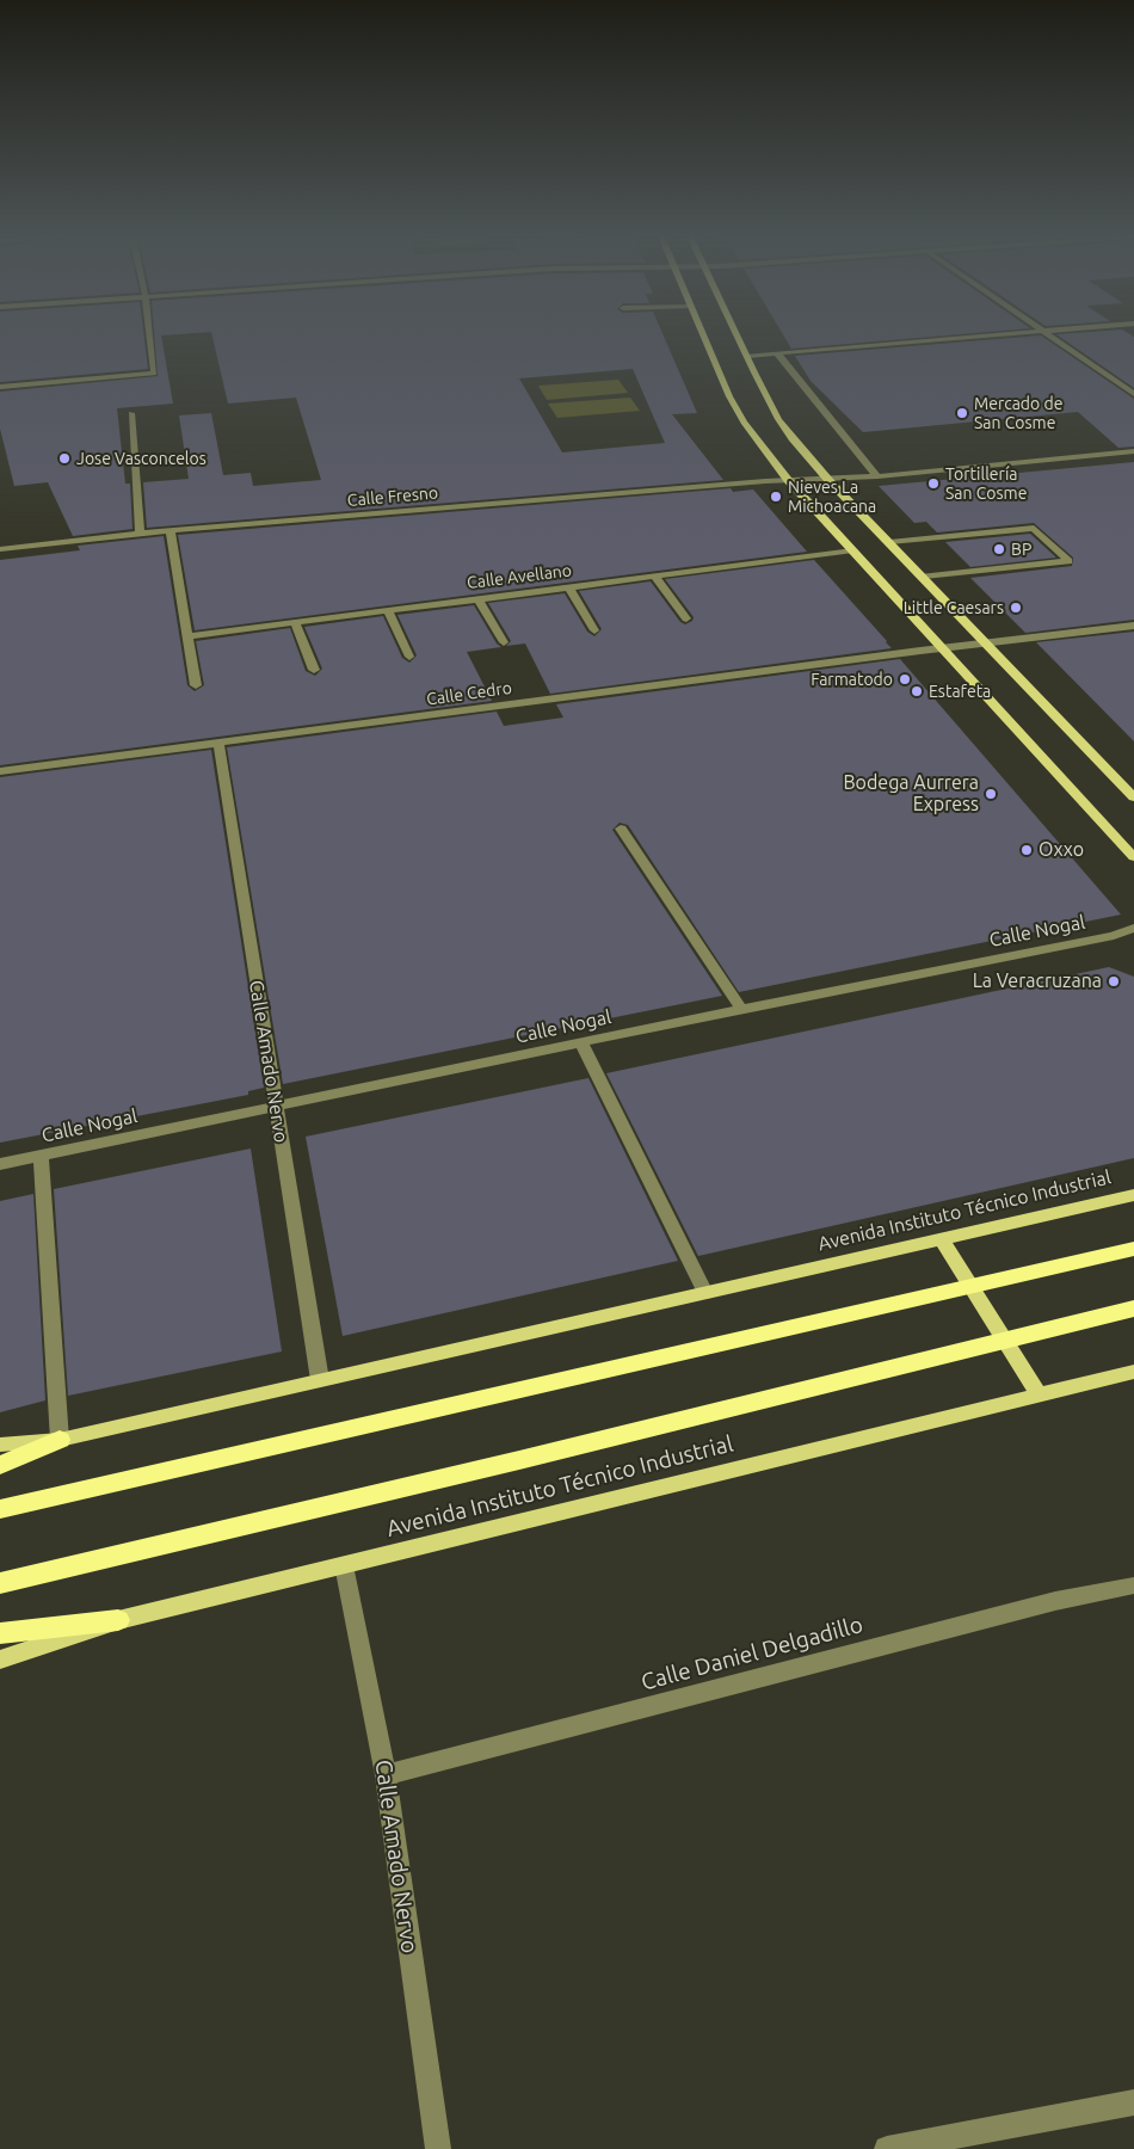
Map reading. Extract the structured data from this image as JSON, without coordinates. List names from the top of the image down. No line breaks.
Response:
{"streets":{"main road":["Avenida Instituto Técnico Industrial"],"street":["Calle Fresno","Calle Avellano","Calle Cedro","Calle Nogal","Calle Amado Nervo","Calle Daniel Delgadillo"]},"crossings":[["Calle Cedro","Calle Amado Nervo"],["Calle Nogal","Calle Amado Nervo"],["Calle Amado Nervo","Avenida Instituto Técnico Industrial"],["Calle Amado Nervo","Calle Daniel Delgadillo"]],"places":["Mercado de San Cosme","Jose Vasconcelos","Tortillería San Cosme","Nieves La Michoacana","BP","Little Caesars","Farmatodo","Estafeta","Bodega Aurrera Express","Oxxo","La Veracruzana"]}
